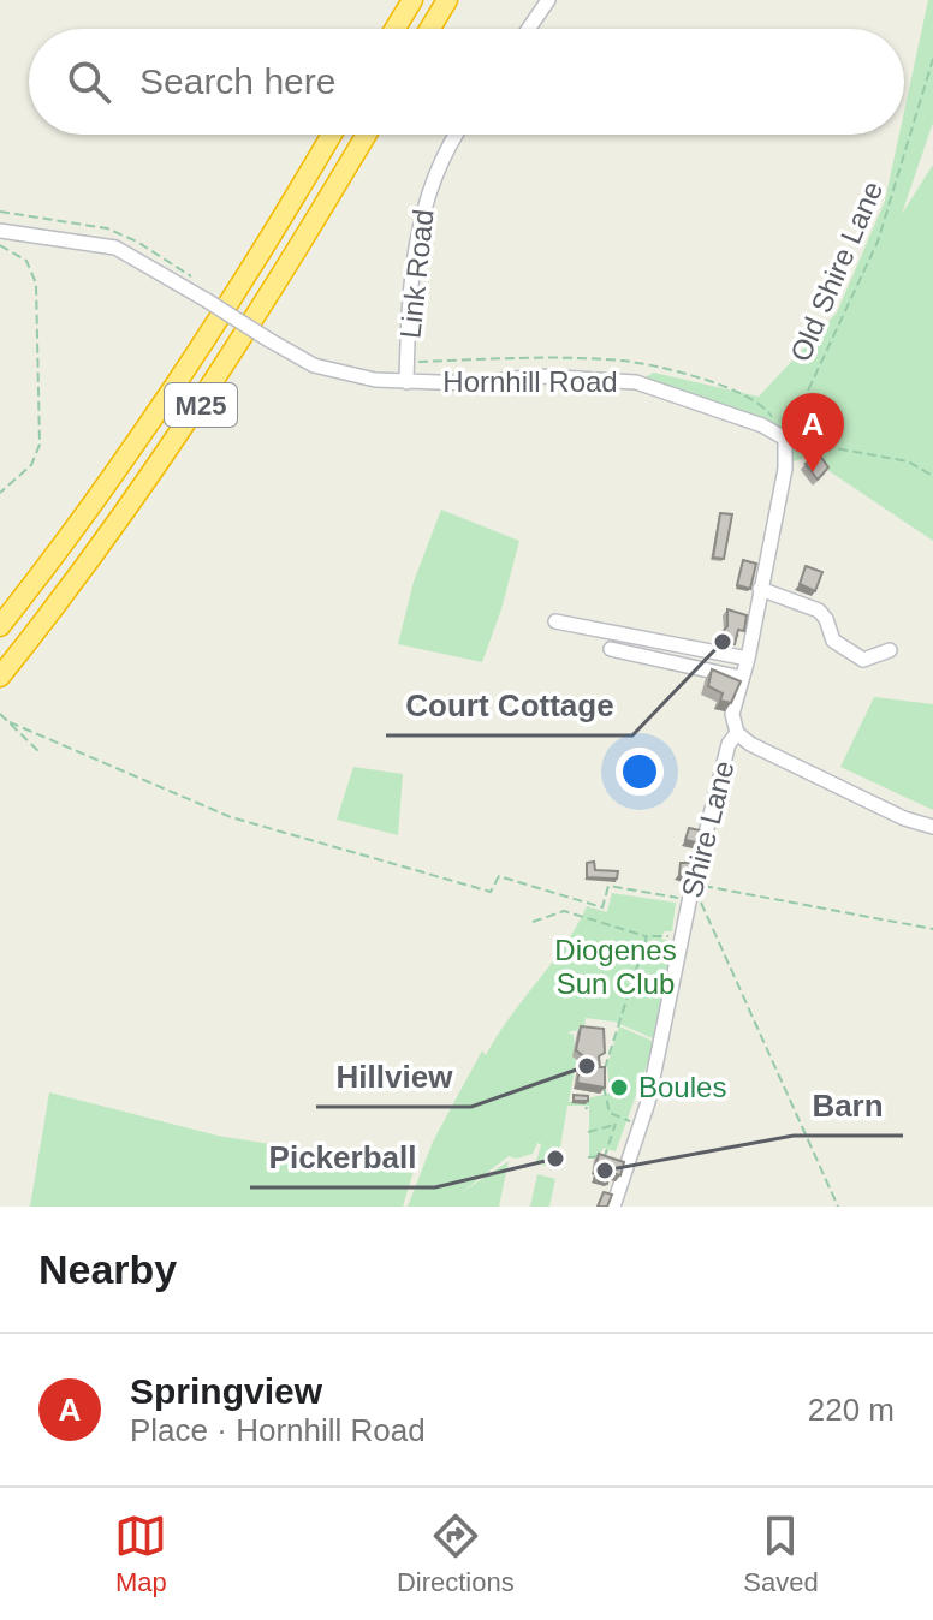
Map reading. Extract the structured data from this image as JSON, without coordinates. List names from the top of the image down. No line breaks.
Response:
{"streets":{"highway":["M25"],"street":["Link Road","Hornhill Road","Shire Lane"],"path":["Old Shire Lane"]},"crossings":[["Old Shire Lane","Hornhill Road"],["Link Road","Hornhill Road"]],"parks":["Diogenes Sun Club"],"places":["Court Cottage","Hillview","Boules","Pickerball","Barn"],"page":{"search":"Search here","pins":"A","heading":"Nearby","list":[{"mark":"A","name":"Springview","note":"Place · Hornhill Road","value":"220 m"}],"nav":["Map","Directions","Saved"]}}
